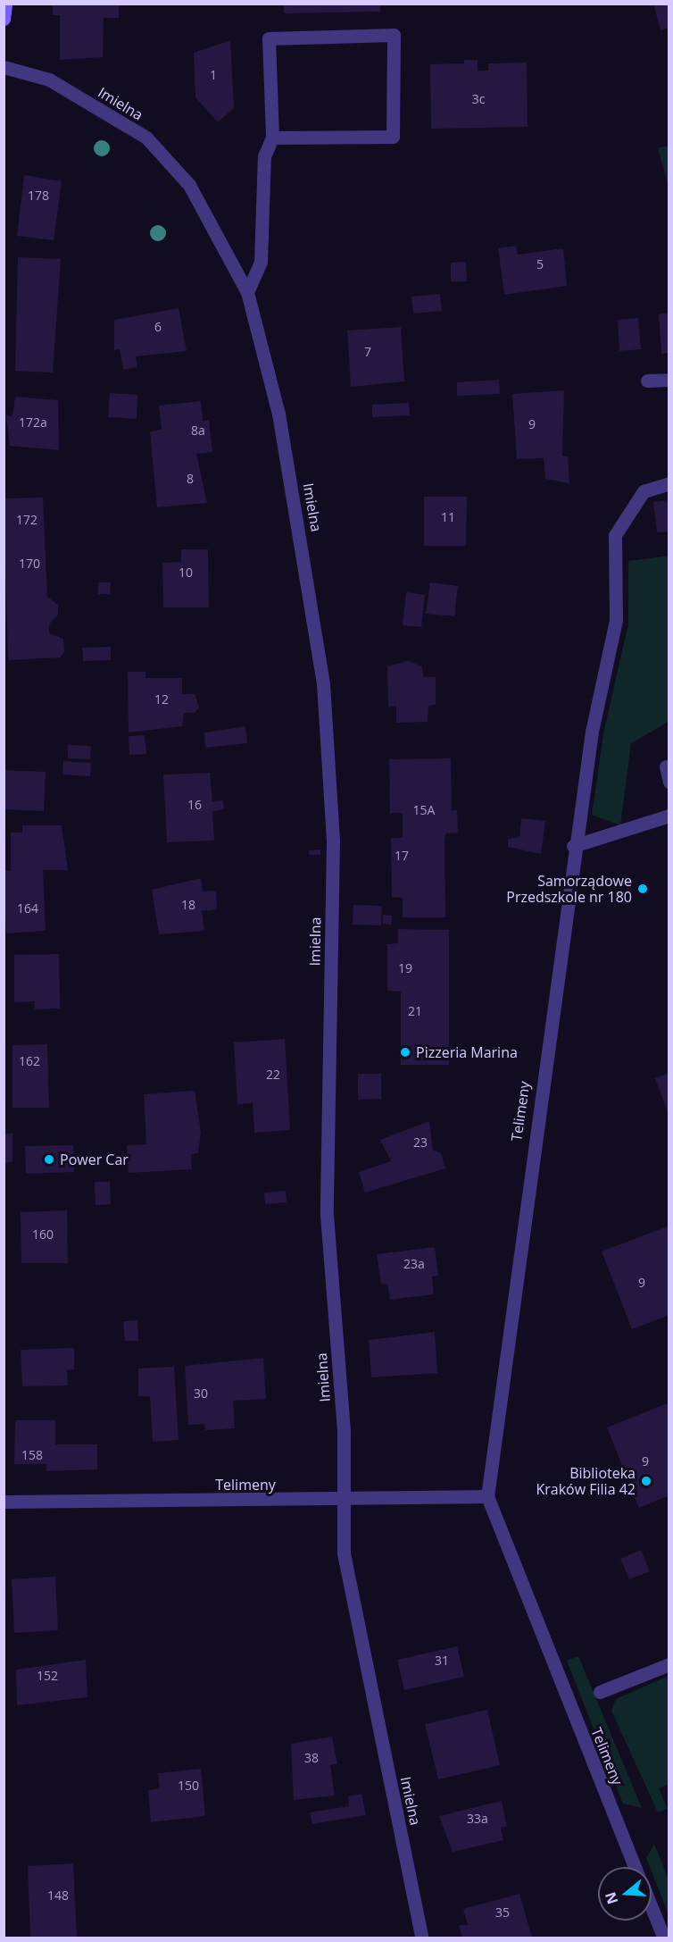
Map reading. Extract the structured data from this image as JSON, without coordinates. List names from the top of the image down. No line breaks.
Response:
{"streets":{"street":["Imielna","Telimeny"]},"crossings":[["Imielna","Telimeny"]],"places":["Samorządowe Przedszkole nr 180","Pizzeria Marina","Power Car","Biblioteka Kraków Filia 42"],"house_numbers":["1","3c","178","5","6","7","172a","9","8a","8","11","172","170","10","12","16","15A","17","18","164","19","21","162","22","23","160","23a","9","30","158","9","31","152","38","150","33a","148","35"],"north":"left"}
